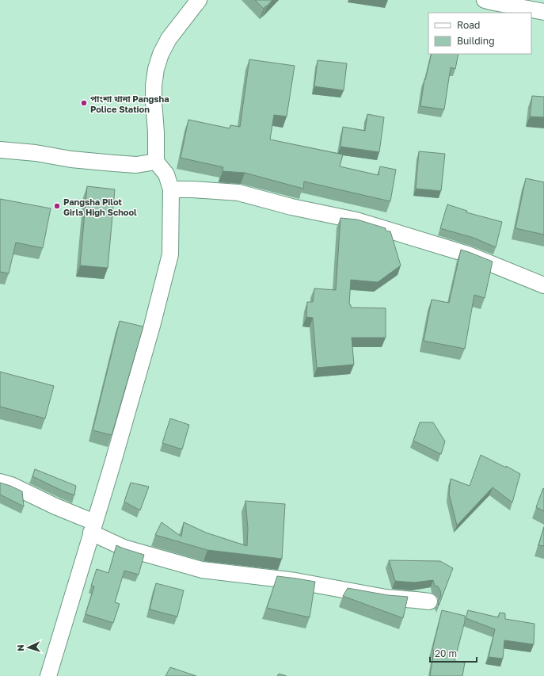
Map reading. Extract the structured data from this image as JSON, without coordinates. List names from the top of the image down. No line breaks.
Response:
{"places":["পাংশা থানা Pangsha Police Station","Pangsha Pilot Girls High School"],"legend":["Road","Building"],"scale_bar":"20 m","north":"left"}
